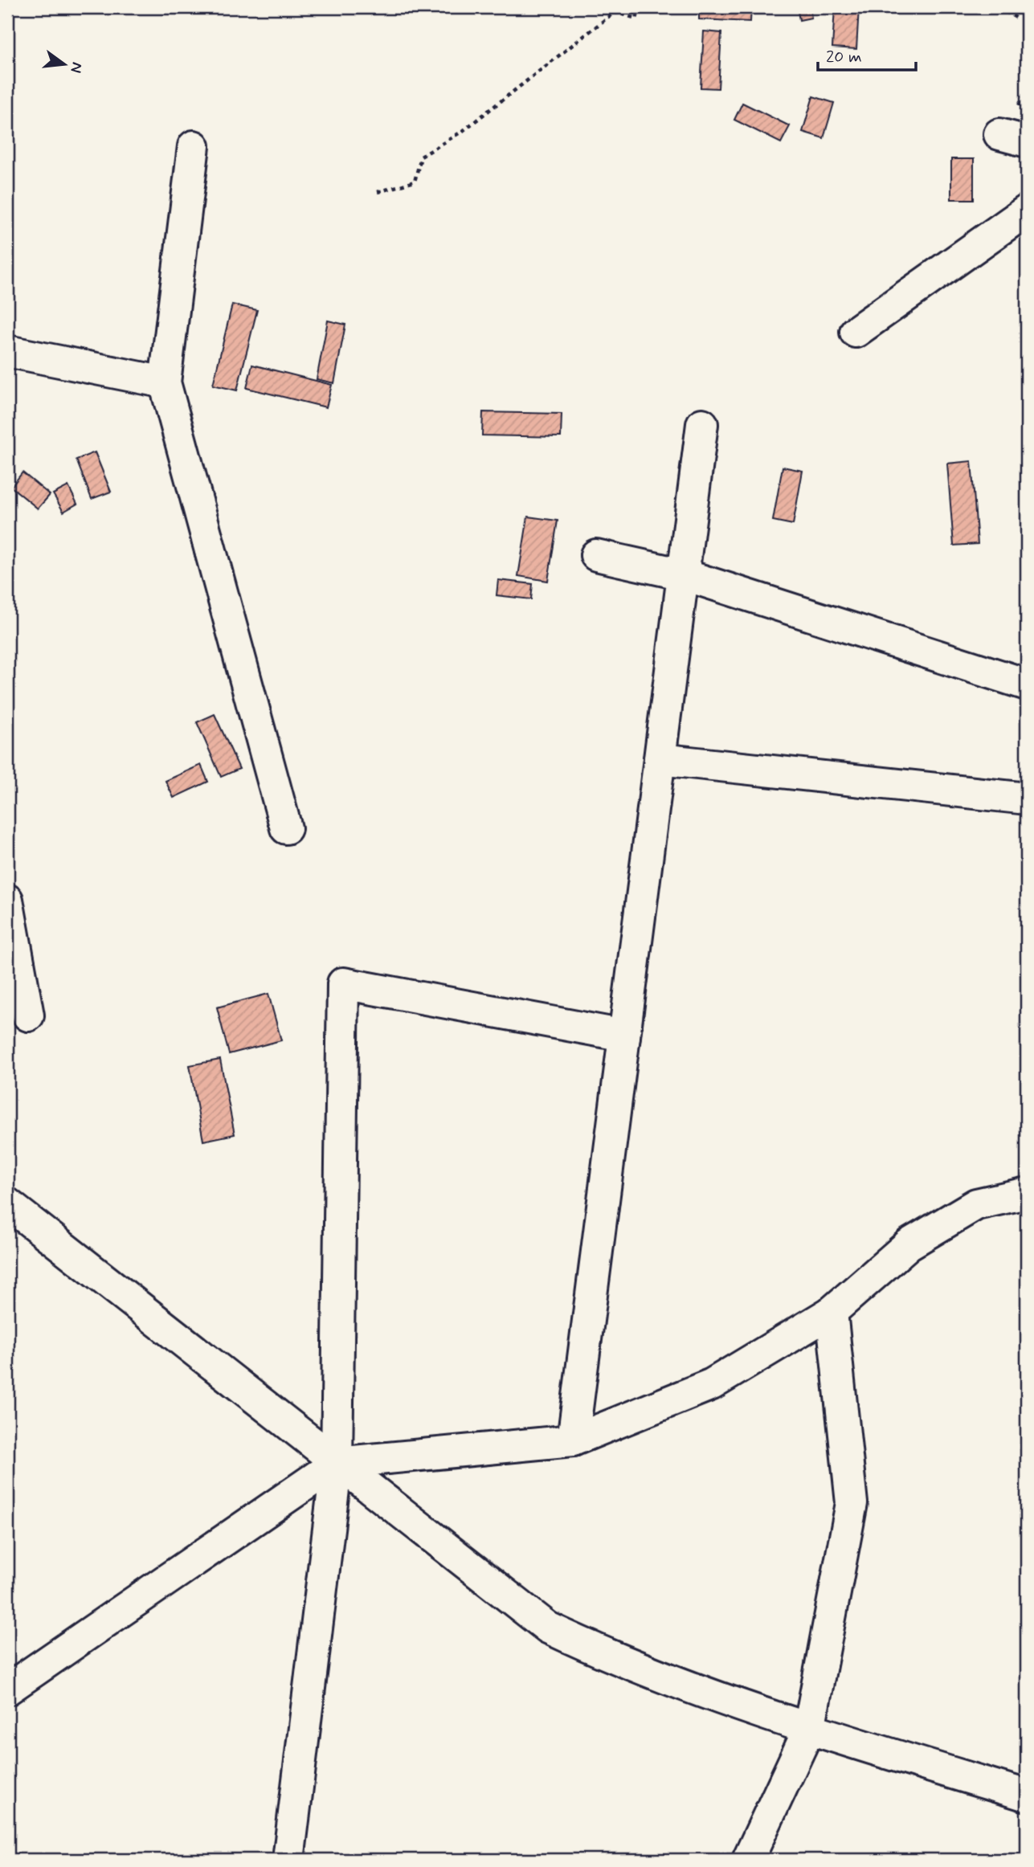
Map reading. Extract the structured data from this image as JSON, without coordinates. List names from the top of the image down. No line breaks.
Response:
{"scale_bar":"20 m","north":"right"}
